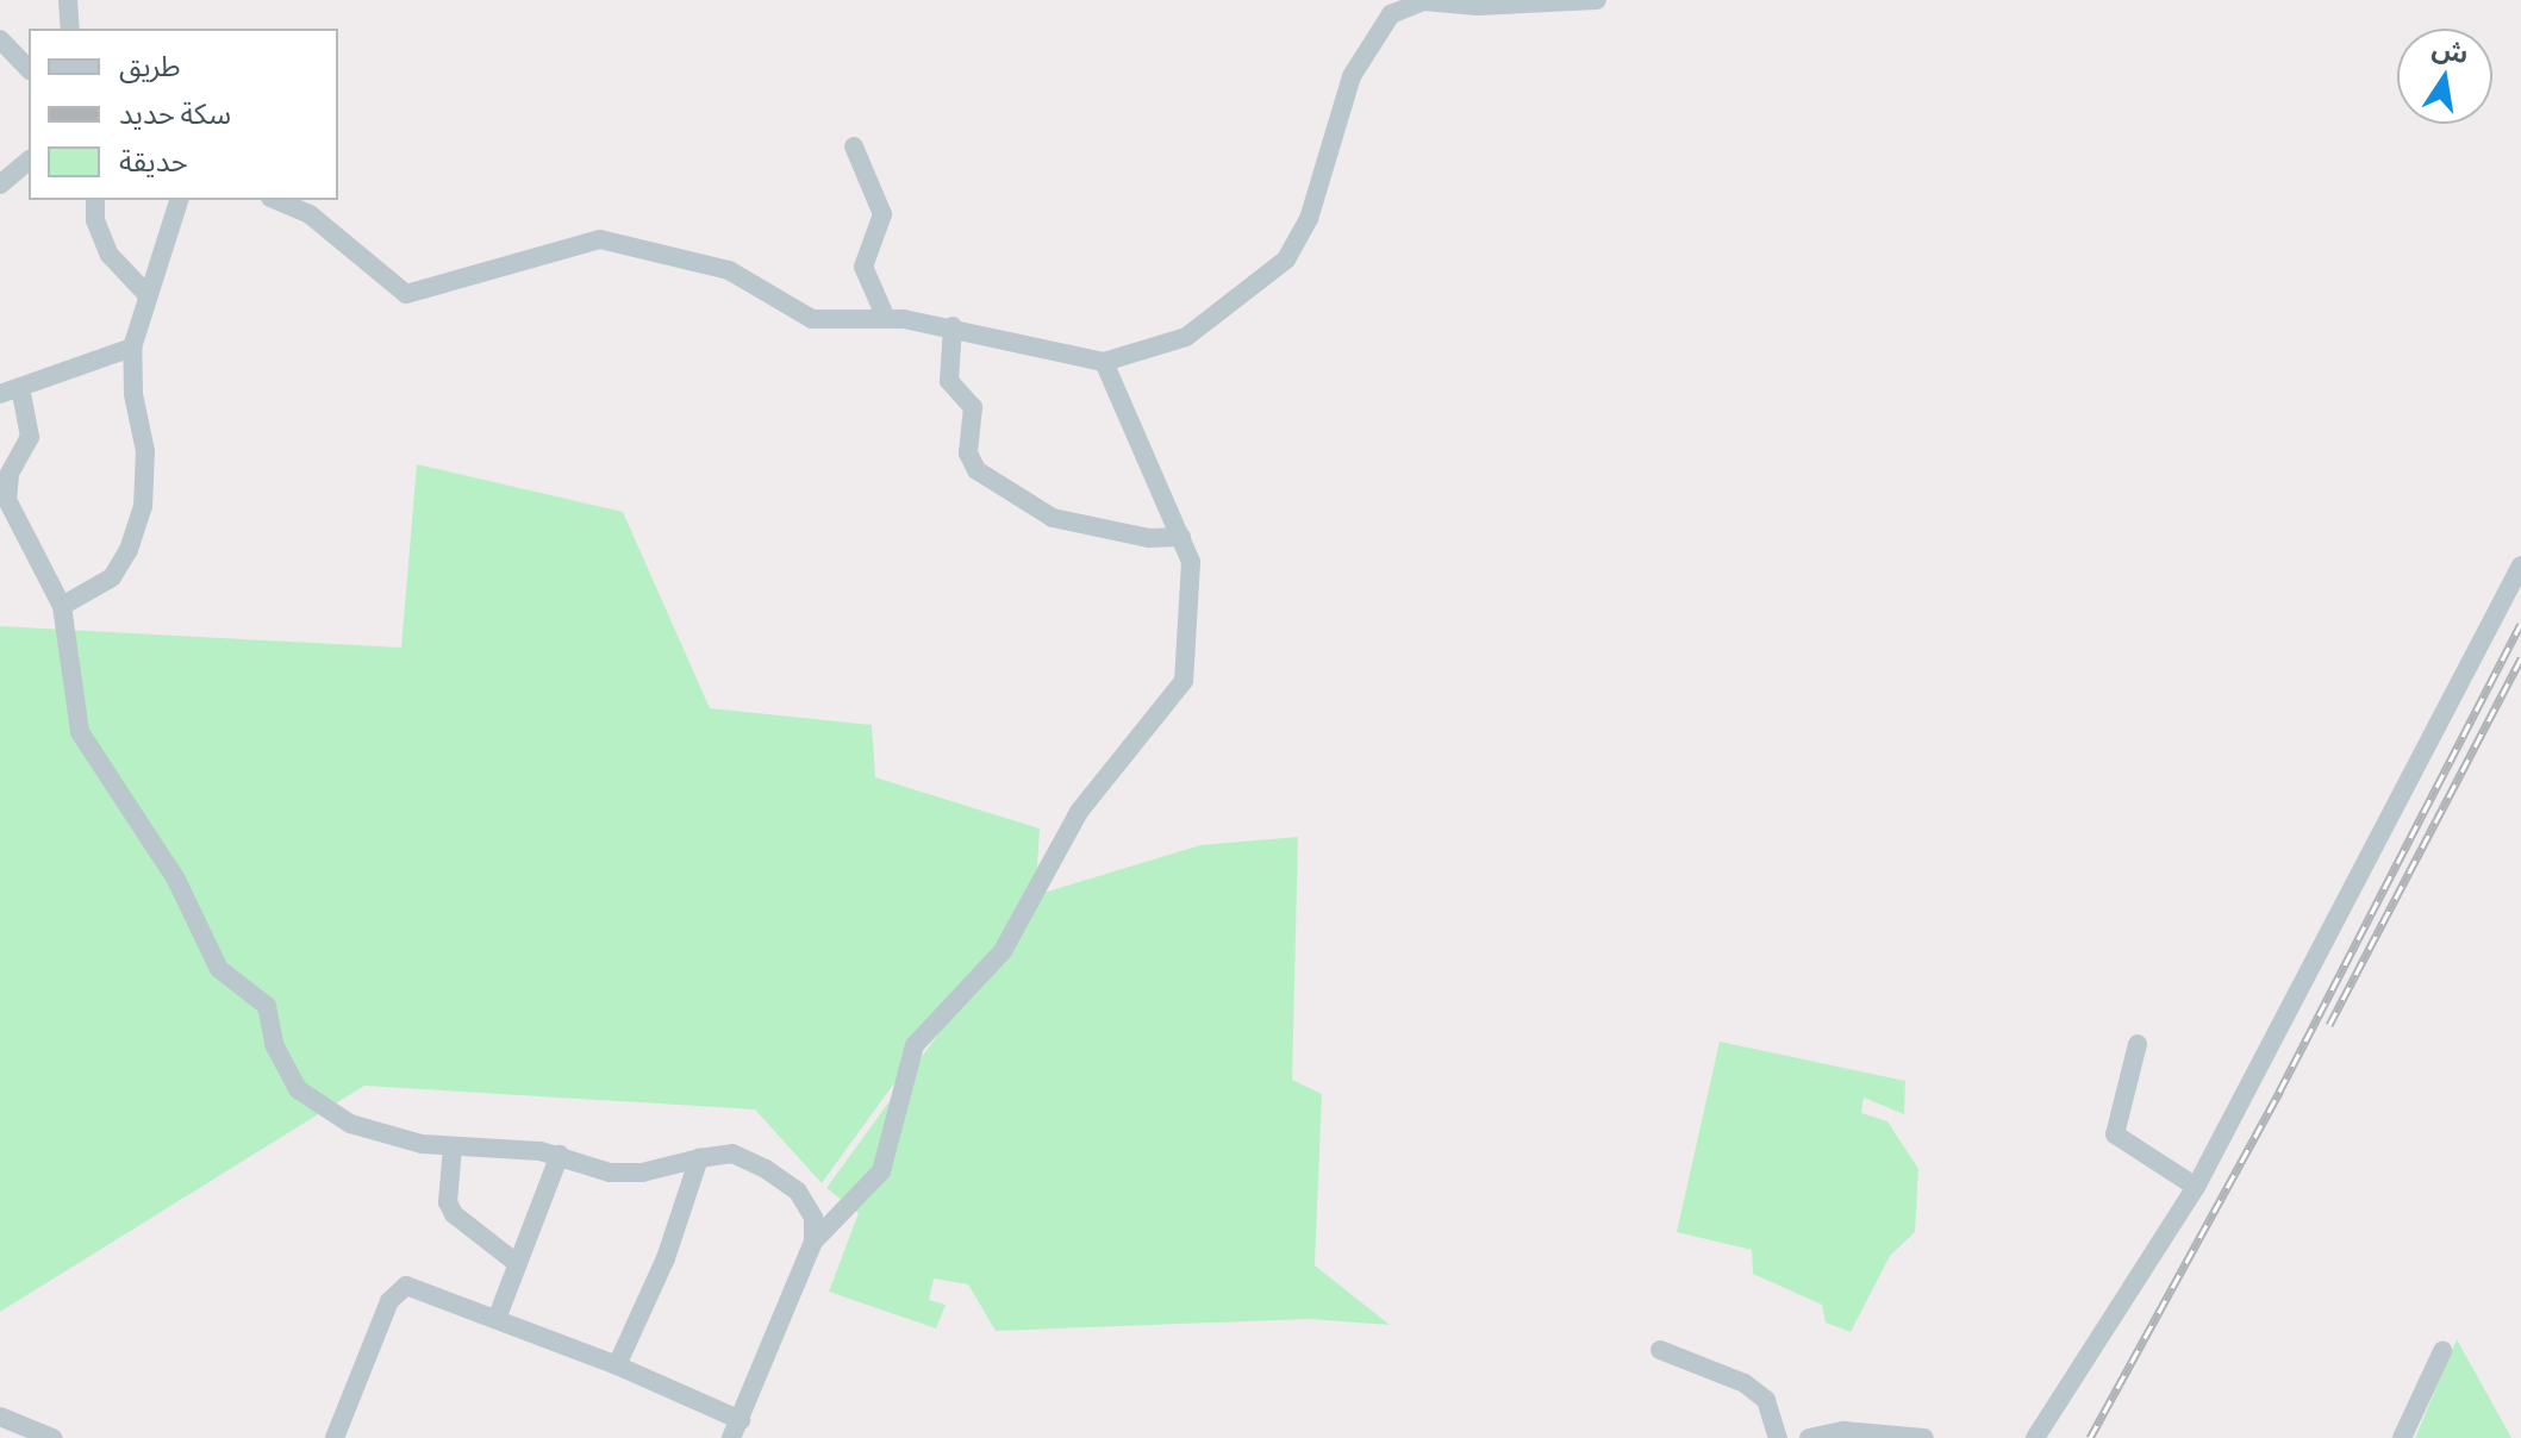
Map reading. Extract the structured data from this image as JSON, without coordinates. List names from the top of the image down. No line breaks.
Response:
{"legend":["طريق","سكة حديد","حديقة"],"north":"top"}
